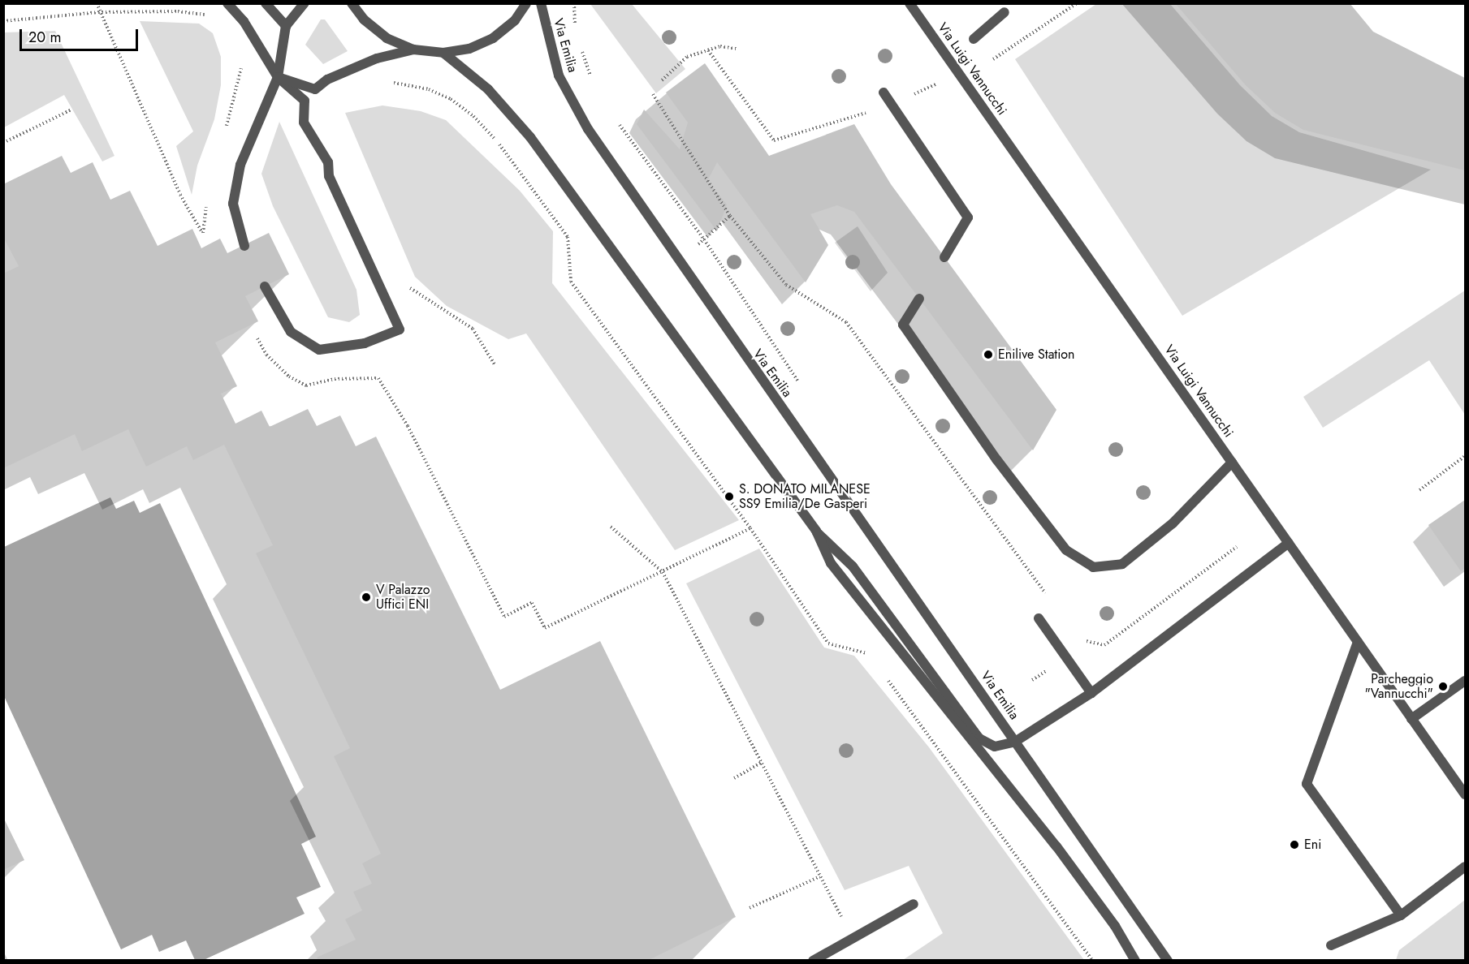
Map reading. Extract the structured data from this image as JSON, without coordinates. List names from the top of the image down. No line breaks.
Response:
{"streets":{"street":["Via Emilia","Via Luigi Vannucchi"]},"places":["Enilive Station","S. DONATO MILANESE SS9 Emilia/De Gasperi","V Palazzo Uffici ENI","Parcheggio \"Vannucchi\"","Eni"],"scale_bar":"20 m"}
